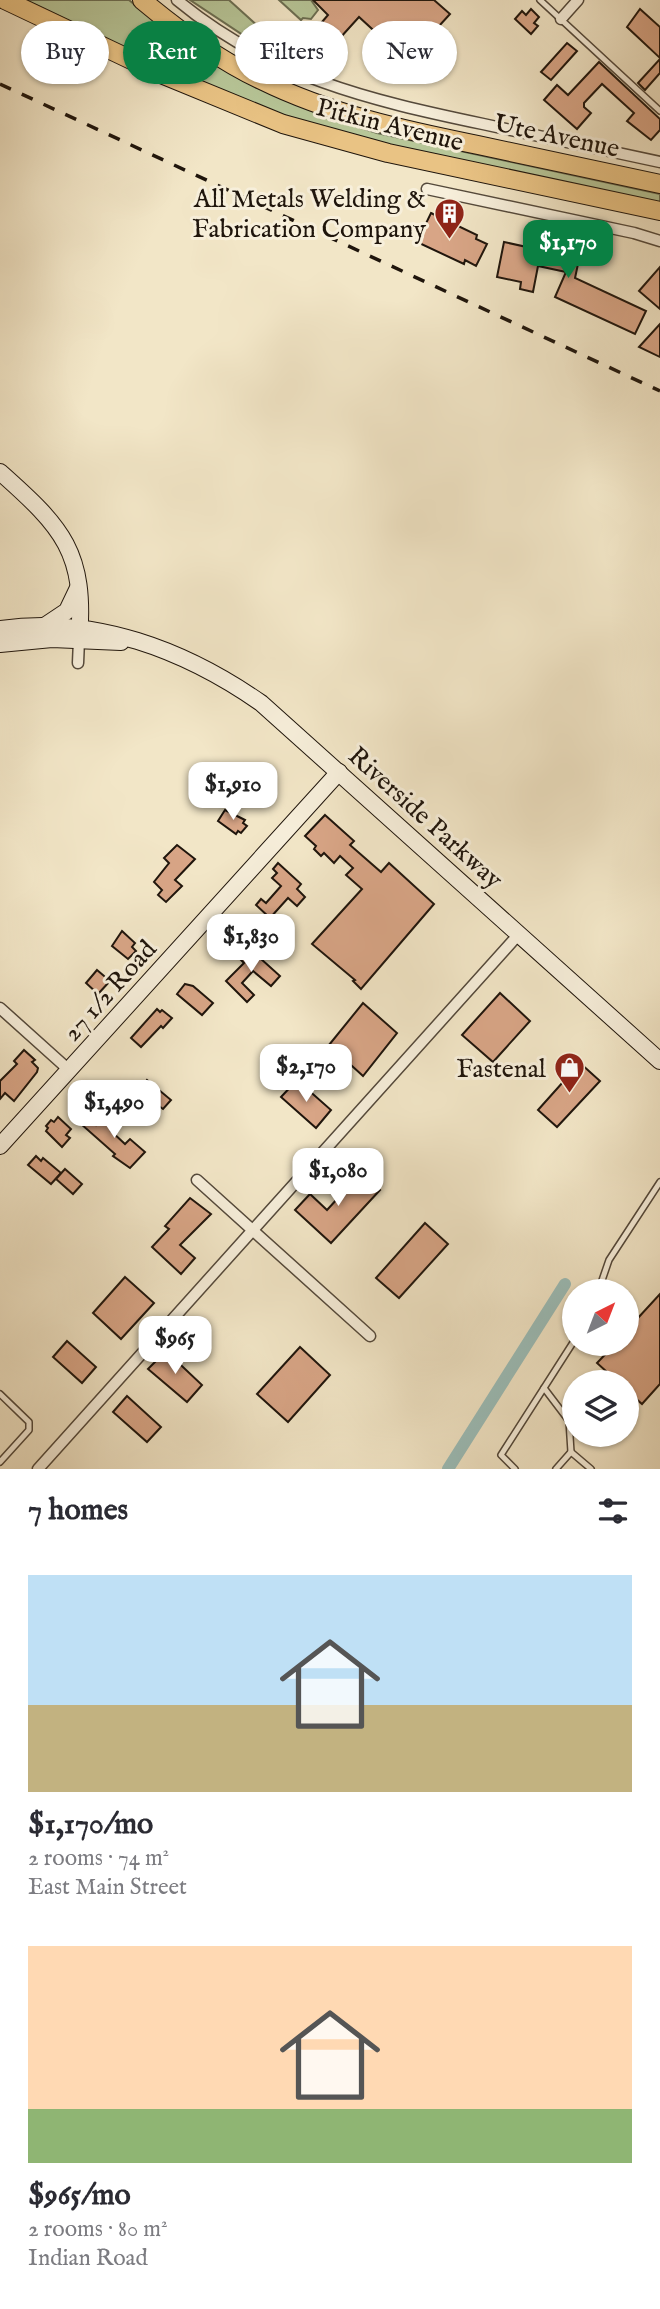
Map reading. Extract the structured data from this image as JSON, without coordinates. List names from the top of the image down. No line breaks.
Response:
{"streets":{"main road":["Pitkin Avenue","Ute Avenue","Riverside Parkway","27 1/2 Road"]},"crossings":[["Riverside Parkway","27 1/2 Road"]],"places":{"building":["All Metals Welding & Fabrication Company"],"shop":["Fastenal"]},"north":"top right","page":{"chip":["Buy","Rent","Filters","New"],"price":["$1,170","$1,910","$1,830","$2,170","$1,490","$1,080","$965"],"heading":"7 homes","list":[{"name":"$1,170/mo","note":"2 rooms · 74 m² · East Main Street"},{"name":"$965/mo","note":"2 rooms · 80 m² · Indian Road"}]}}
